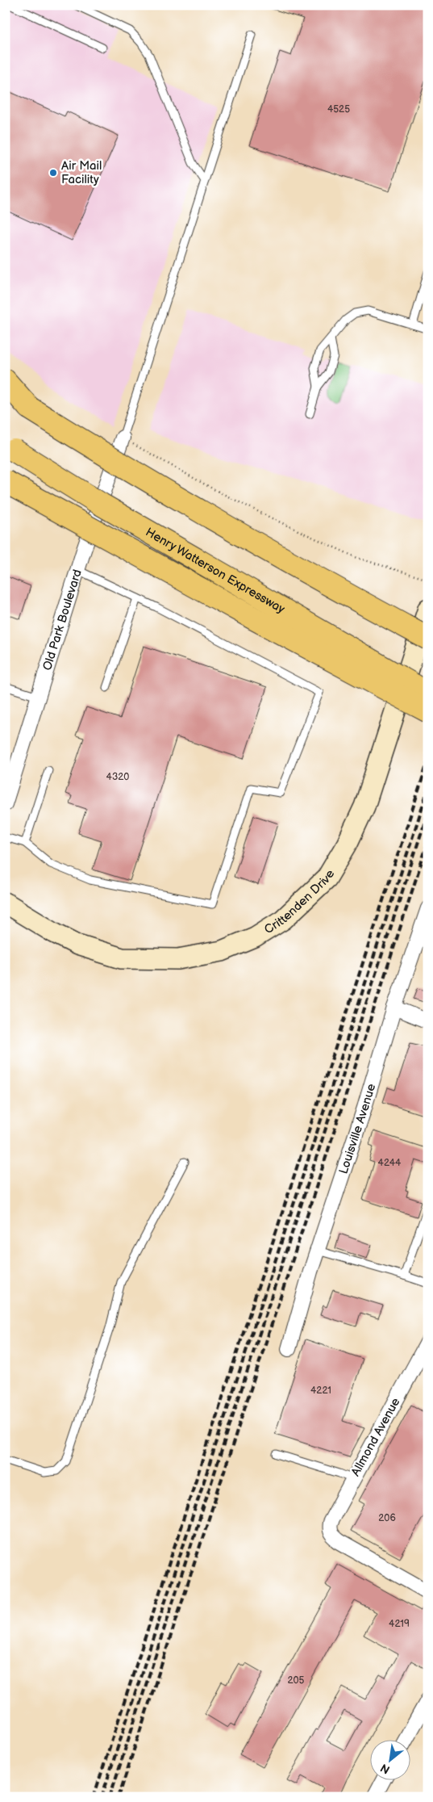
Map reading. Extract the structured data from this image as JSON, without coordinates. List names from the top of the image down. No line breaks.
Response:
{"streets":{"highway":["Henry Watterson Expressway"],"main road":["Crittenden Drive"],"street":["Old Park Boulevard","Louisville Avenue","Allmond Avenue"]},"places":["Air Mail Facility"],"house_numbers":["4525","4320","4244","4221","206","4219","205"],"north":"bottom left"}
